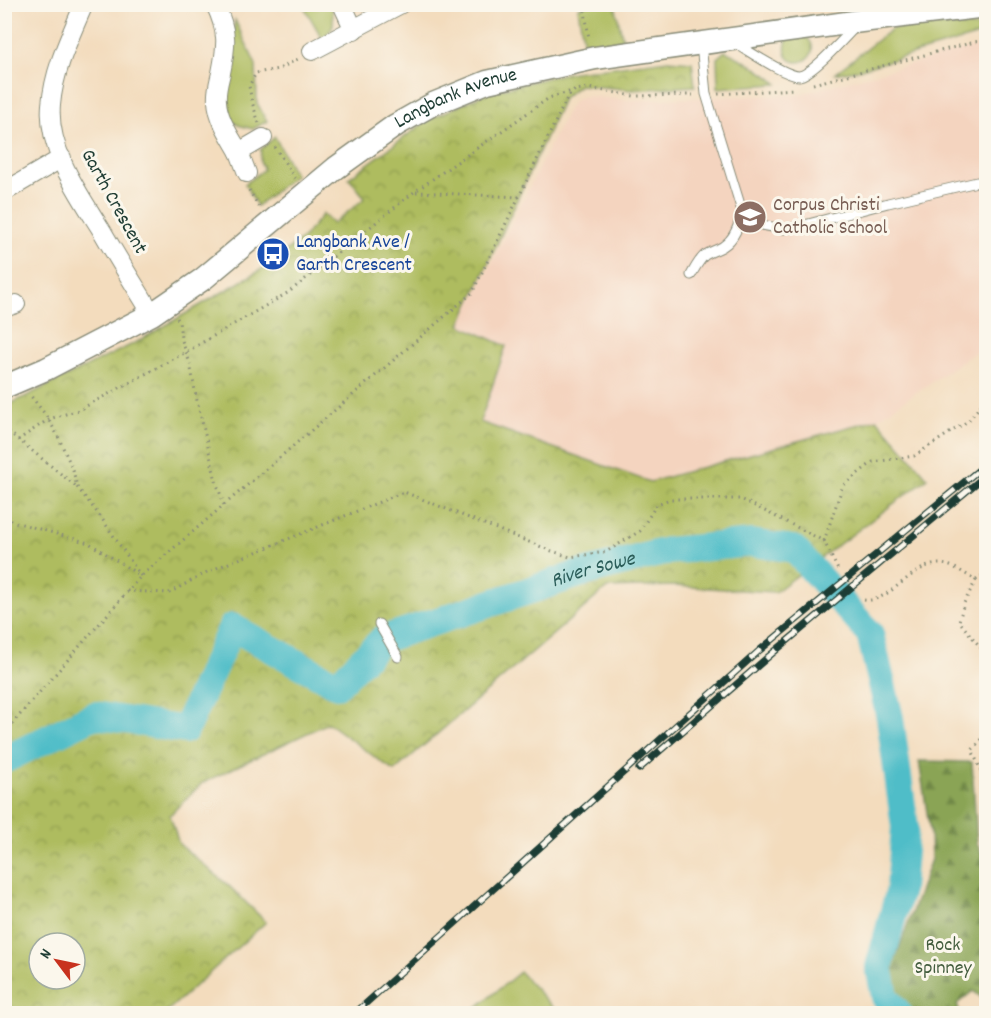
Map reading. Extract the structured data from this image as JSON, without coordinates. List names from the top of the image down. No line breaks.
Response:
{"streets":{"street":["Langbank Avenue","Garth Crescent"]},"crossings":[["Langbank Avenue","Garth Crescent"]],"water":["River Sowe"],"parks":["Rock Spinney"],"places":{"school or university":["Corpus Christi Catholic School"],"bus stop":["Langbank Ave / Garth Crescent"]},"north":"top left"}
